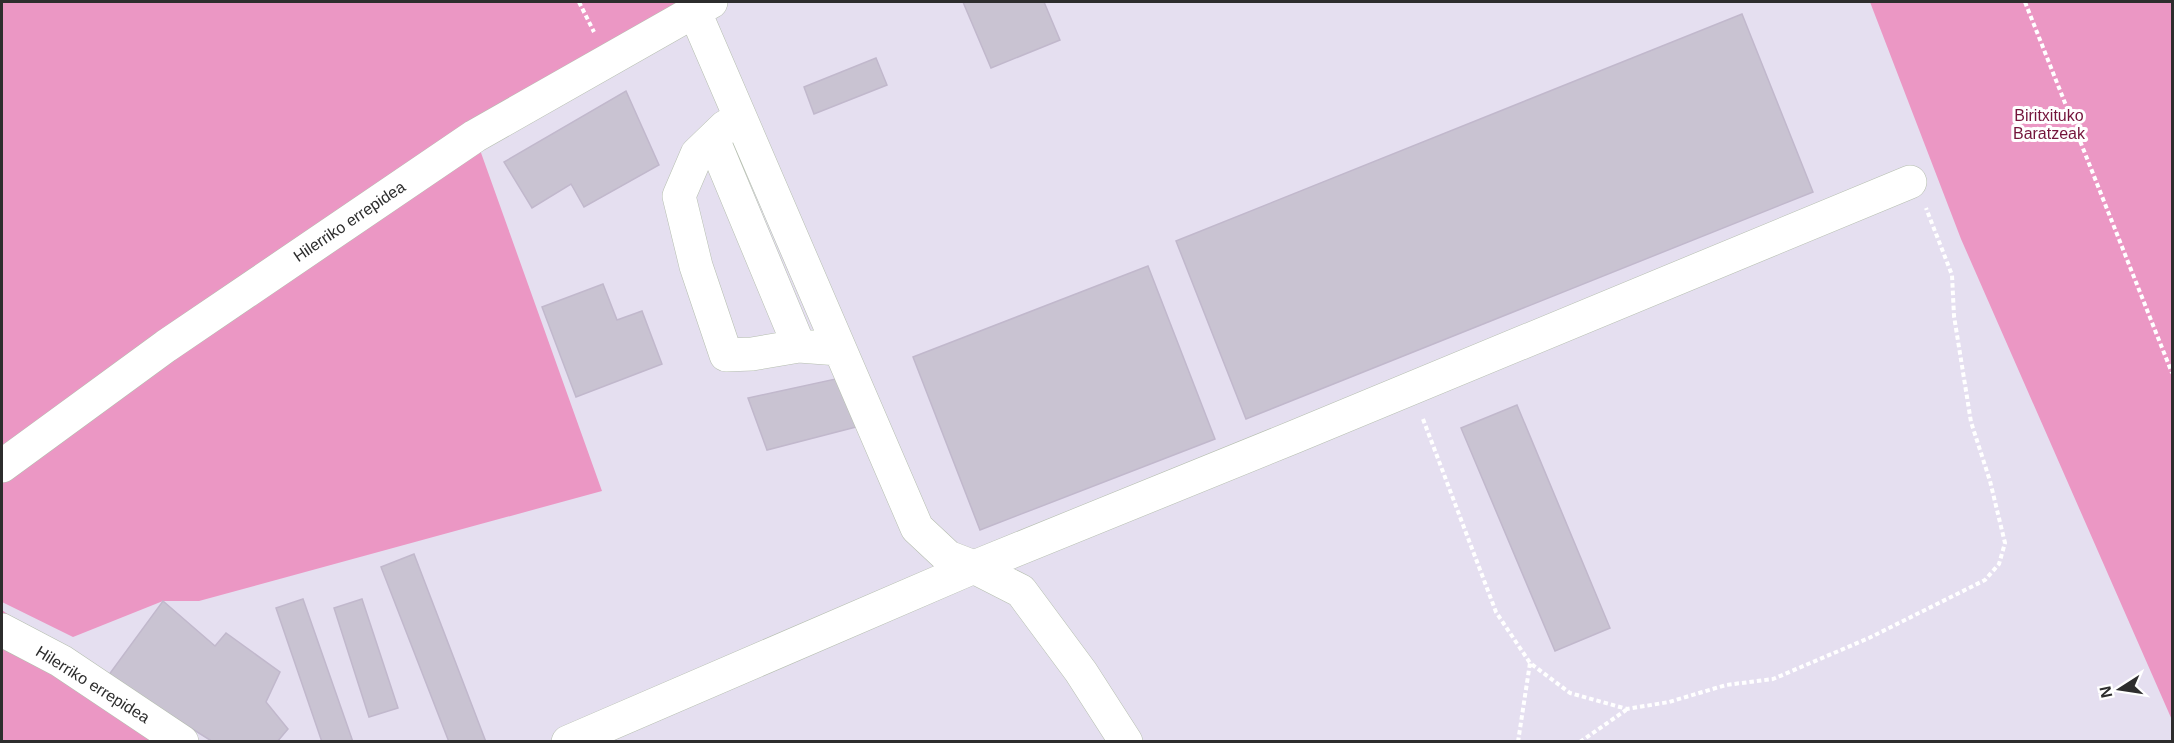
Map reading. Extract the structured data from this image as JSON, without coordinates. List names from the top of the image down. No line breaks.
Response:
{"streets":{"street":["Hilerriko errepidea"]},"parks":["Biritxituko Baratzeak"],"north":"left"}
